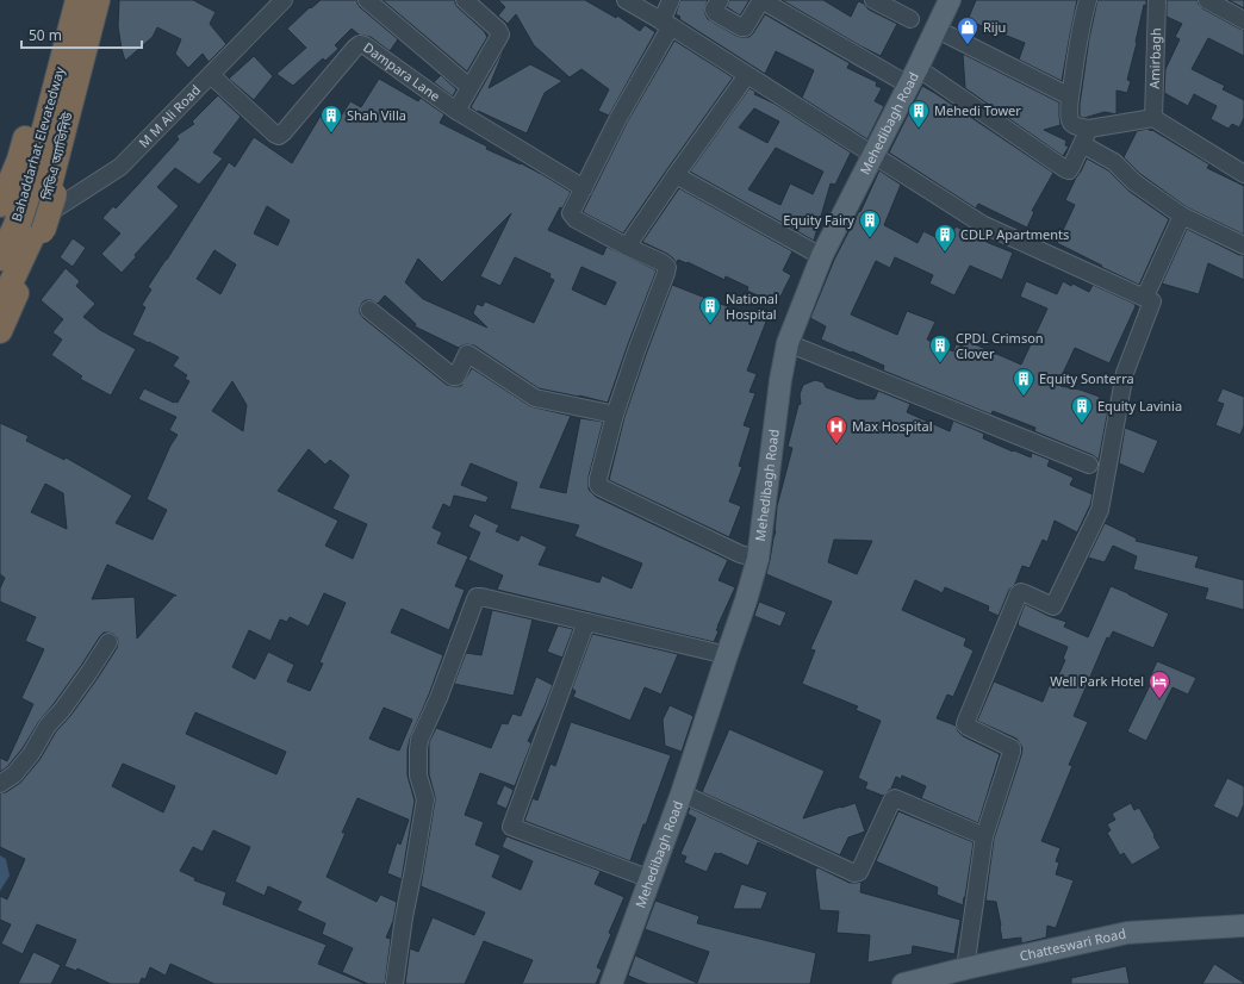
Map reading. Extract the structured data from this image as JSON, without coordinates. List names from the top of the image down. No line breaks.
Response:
{"streets":{"highway":["Bahaddarhat Elevatedway","সিডিএ অ্যাভিনিউ"],"main road":["Mehedibagh Road","Chatteswari Road"],"street":["Amirbagh","Dampara Lane","M M Ali Road"]},"crossings":[["Dampara Lane","M M Ali Road"],["M M Ali Road","সিডিএ অ্যাভিনিউ"]],"places":{"shop":["Riju"],"building":["Mehedi Tower","Shah Villa","Equity Fairy","CDLP Apartments","National Hospital","CPDL Crimson Clover","Equity Sonterra","Equity Lavinia"],"hospital":["Max Hospital"],"hotel":["Well Park Hotel"]},"scale_bar":"50 m"}
